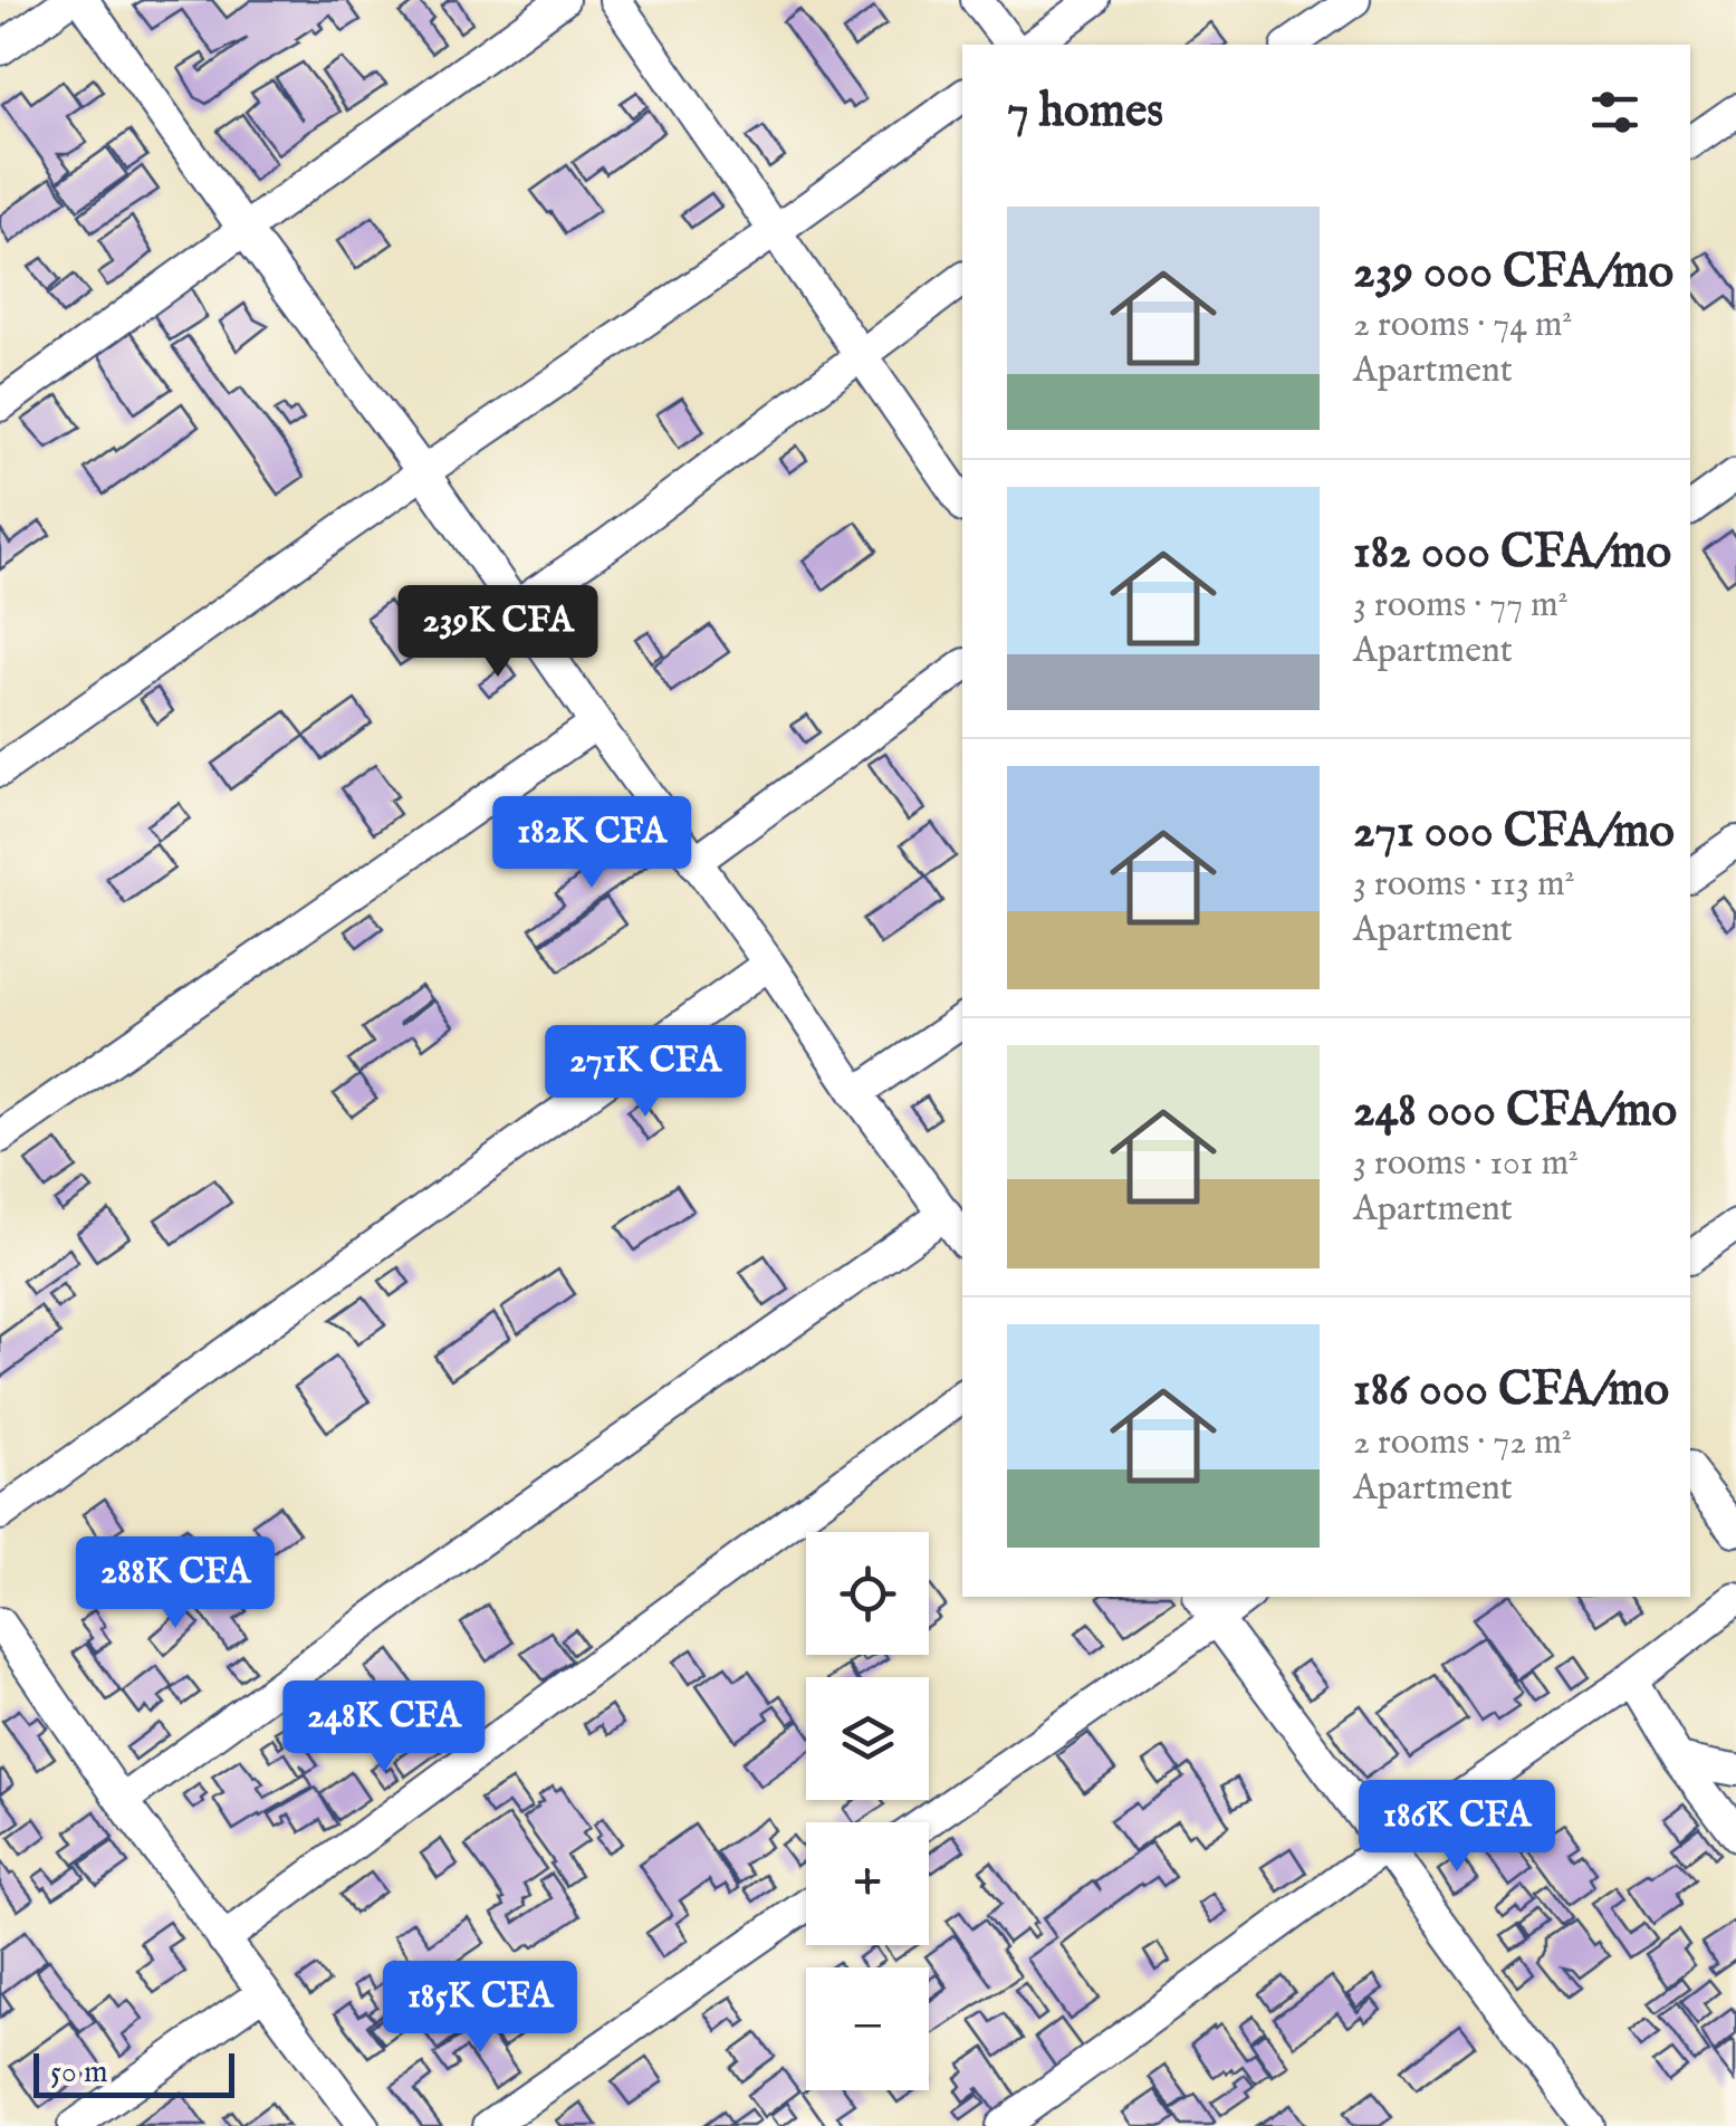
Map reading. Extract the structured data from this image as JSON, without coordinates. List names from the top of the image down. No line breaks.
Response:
{"scale_bar":"50 m","page":{"heading":"7 homes","list":[{"name":"239 000 CFA/mo","note":"2 rooms · 74 m² · Apartment"},{"name":"182 000 CFA/mo","note":"3 rooms · 77 m² · Apartment"},{"name":"271 000 CFA/mo","note":"3 rooms · 113 m² · Apartment"},{"name":"248 000 CFA/mo","note":"3 rooms · 101 m² · Apartment"},{"name":"186 000 CFA/mo","note":"2 rooms · 72 m² · Apartment"}],"price":["239K CFA","182K CFA","271K CFA","288K CFA","248K CFA","186K CFA","185K CFA"],"map_buttons":["+","−"],"scale":"50 m"}}
